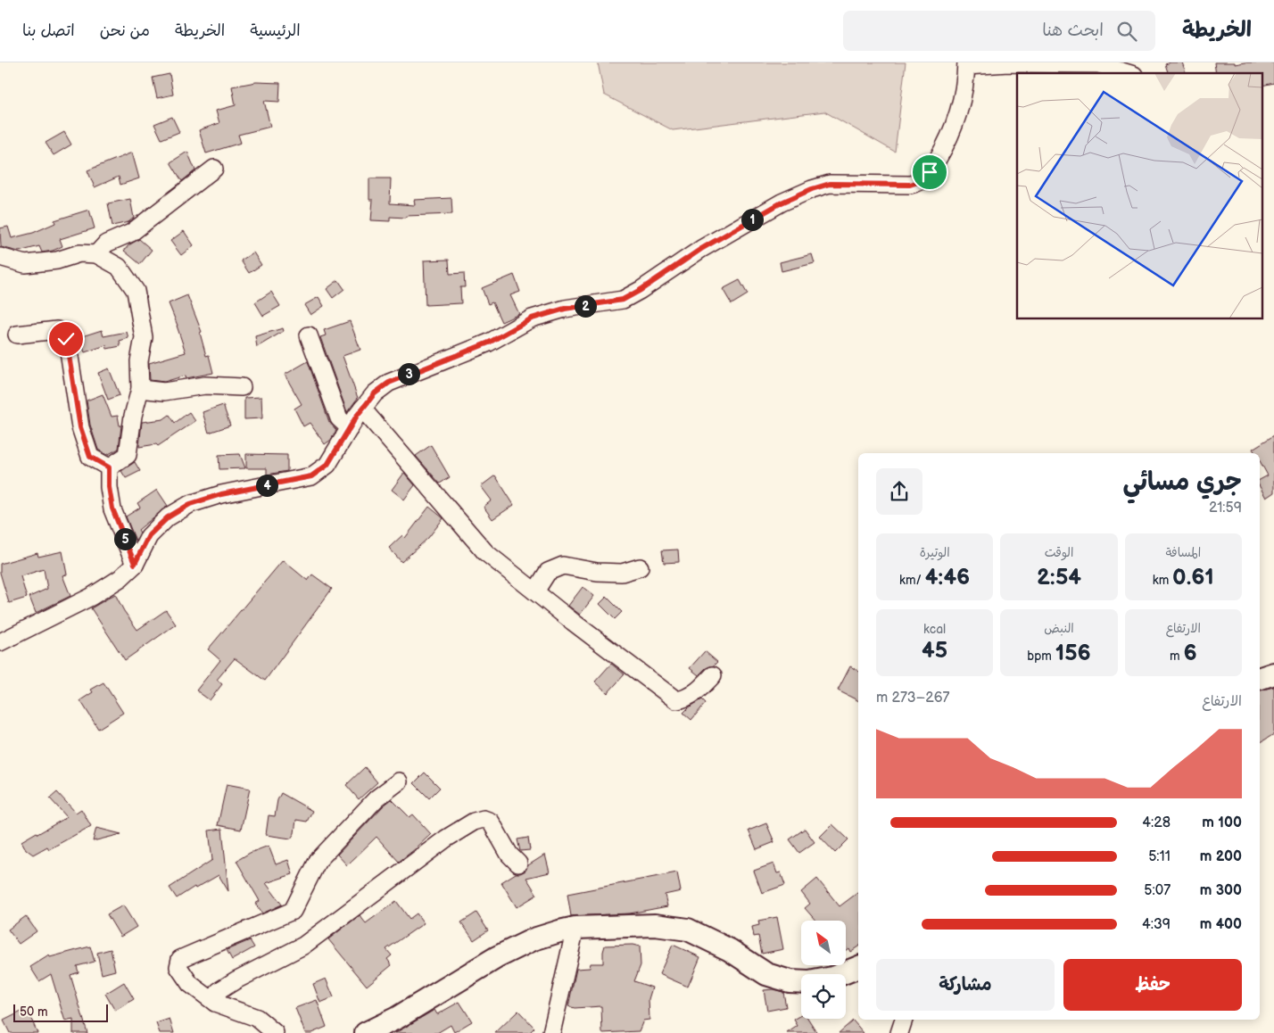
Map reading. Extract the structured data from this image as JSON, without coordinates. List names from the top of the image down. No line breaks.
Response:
{"scale_bar":"50 m","north":"top left","page":{"header":"الخريطة","search":"ابحث هنا","nav":["الرئيسية","الخريطة","من نحن","اتصل بنا"],"pins":["1","2","3","4","5"],"heading":["جري مسائي","21:59"],"stats":[["المسافة","0.61 km"],["الوقت","2:54"],["الوتيرة","4:46 /km"],["الارتفاع","6 m"],["النبض","156 bpm"],["kcal","45"]],"chart":["الارتفاع","267–273 m"],"list":[{"name":"100 m","note":"4:28"},{"name":"200 m","note":"5:11"},{"name":"300 m","note":"5:07"},{"name":"400 m","note":"4:39"}],"buttons":["حفظ","مشاركة"],"scale":"50 m"}}
